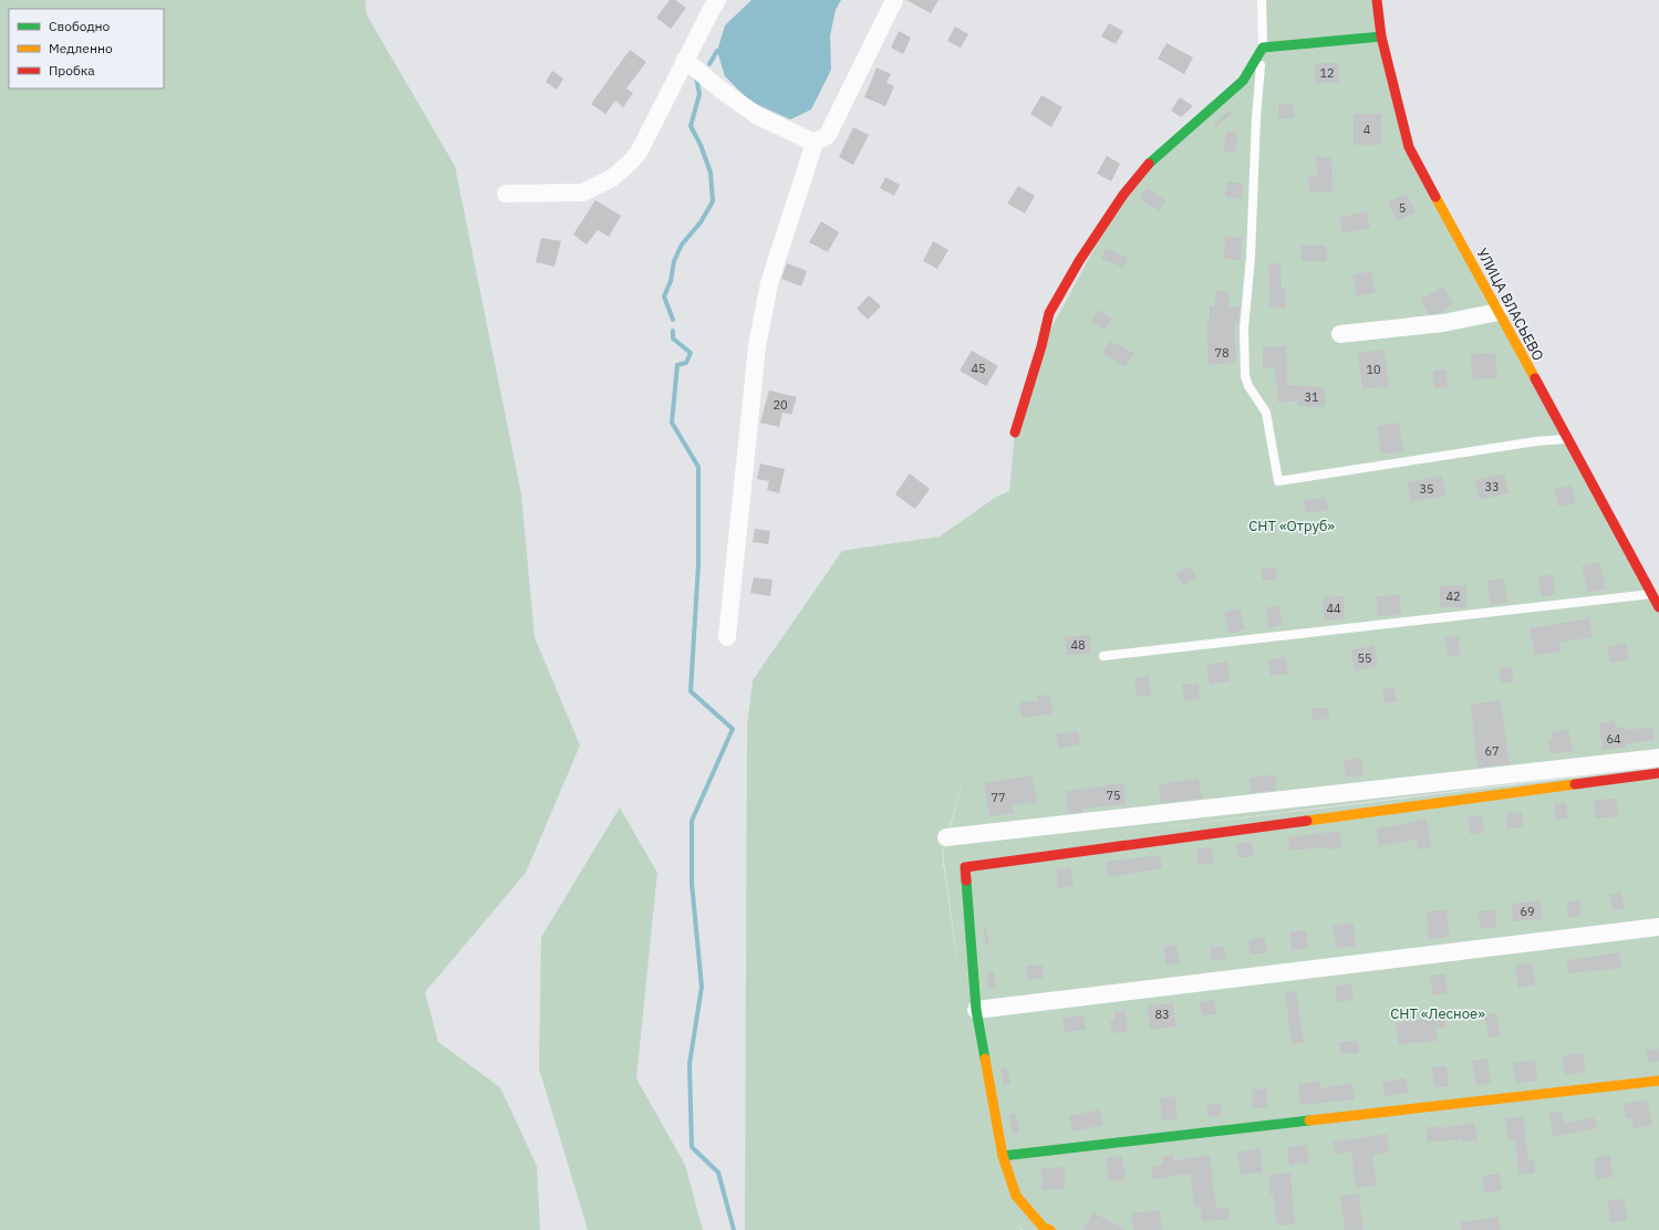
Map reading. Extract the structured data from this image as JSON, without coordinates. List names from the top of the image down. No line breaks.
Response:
{"streets":{"street":["УЛИЦА ВЛАСЬЕВО"]},"parks":["СНТ «Отруб»","СНТ «Лесное»"],"house_numbers":["12","4","5","78","45","10","31","20","33","35","42","44","48","55","64","67","75","77","69","83"],"legend":["Свободно","Медленно","Пробка"]}
